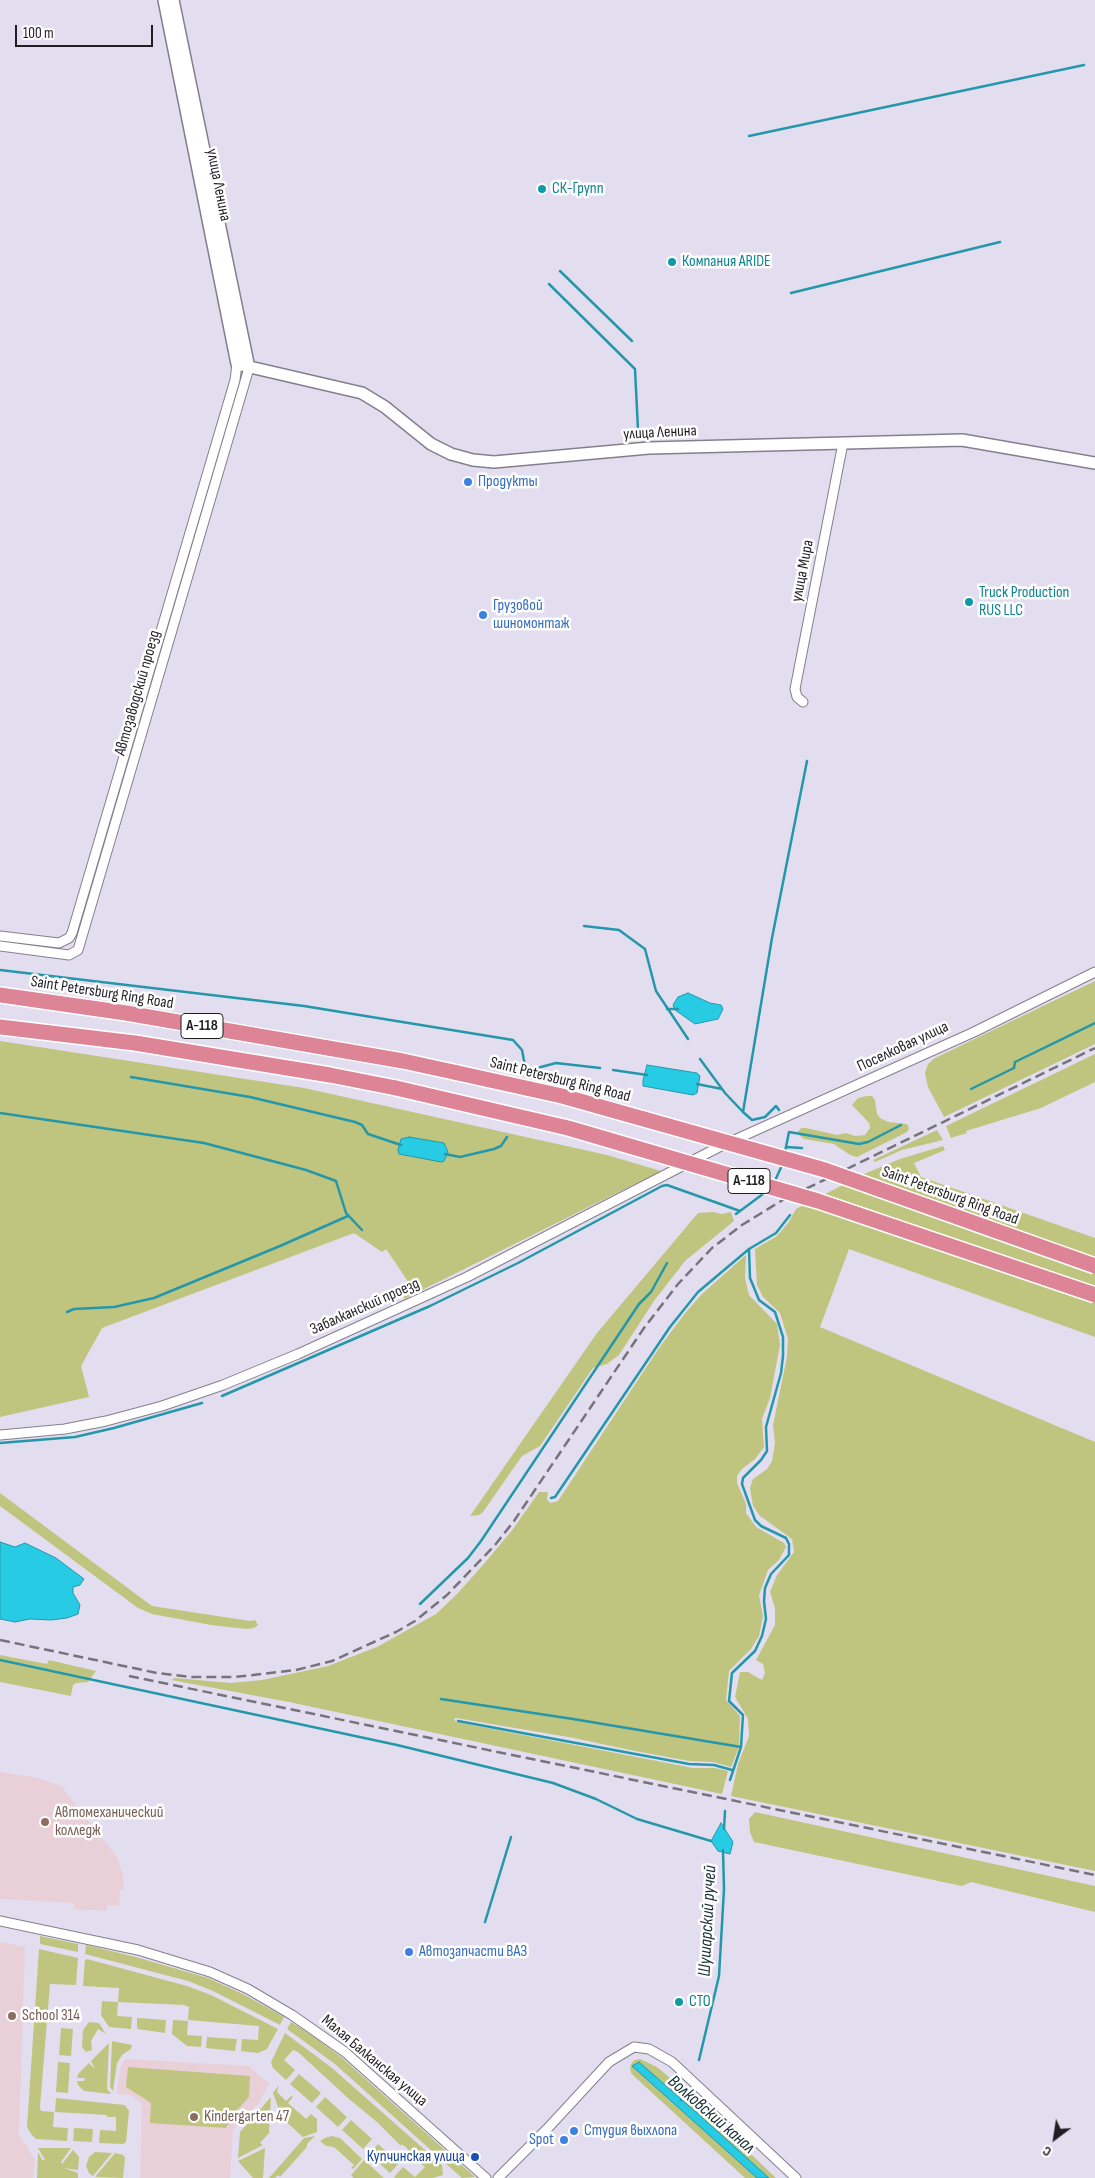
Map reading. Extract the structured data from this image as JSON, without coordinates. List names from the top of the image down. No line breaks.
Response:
{"streets":{"highway":["Saint Petersburg Ring Road","А-118"],"street":["улица Ленина","улица Мира","Автозаводский проезд","Поселковая улица","Забалканский проезд","Малая Балканская улица"]},"crossings":[["улица Ленина","улица Мира"],["улица Ленина","Автозаводский проезд"],["Поселковая улица","Забалканский проезд"]],"water":["Шушарский ручей","Волковский канал"],"places":["СК-Групп","Компания ARIDE","Продукты","Truck Production RUS LLC","Грузовой шиномонтаж","Автомеханический колледж","Автозапчасти ВАЗ","СТО","School 314","Kindergarten 47","Студия выхлопа","Spot","Купчинская улица"],"scale_bar":"100 m","north":"bottom left"}
